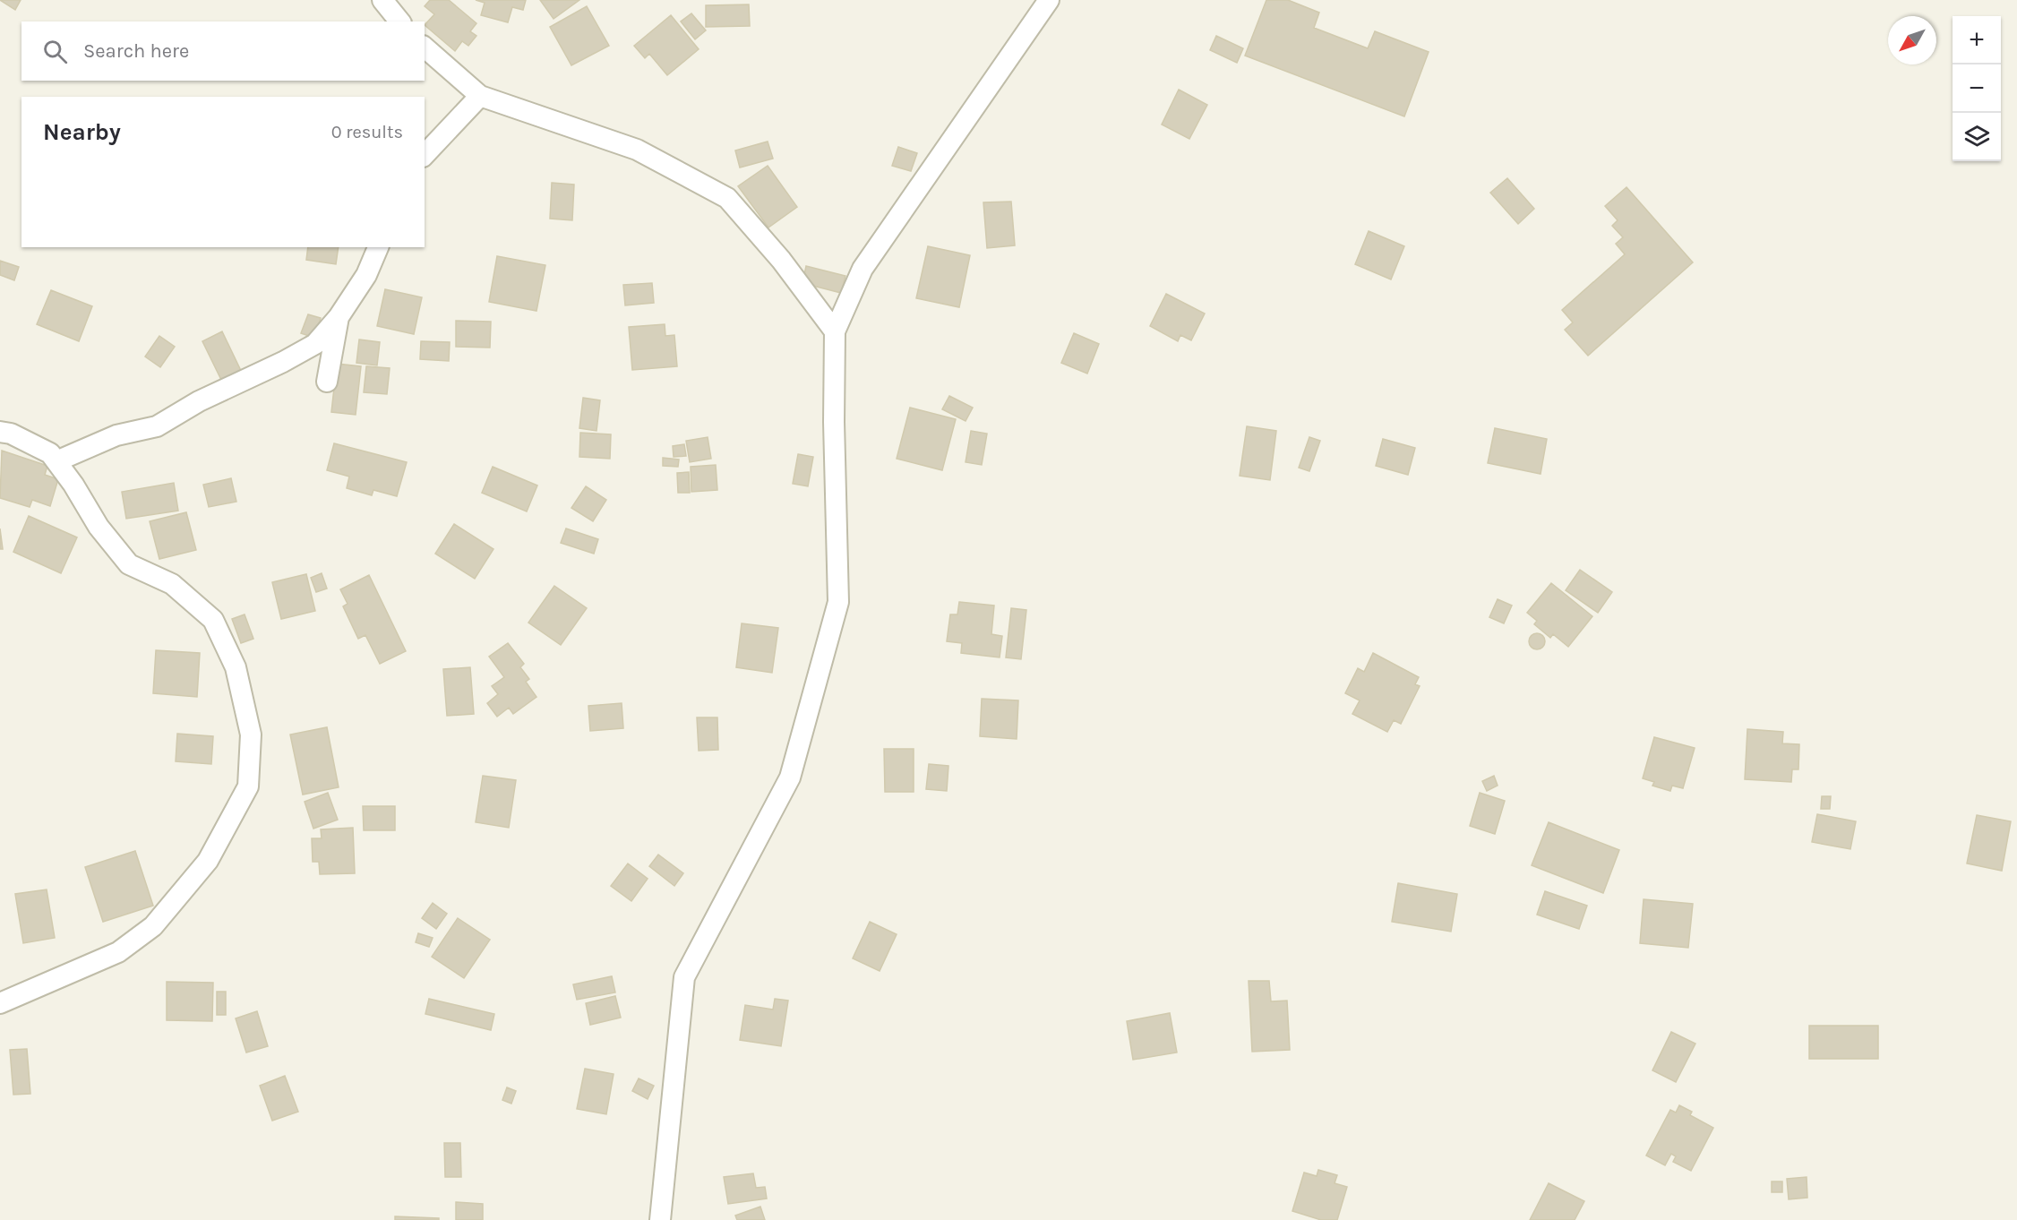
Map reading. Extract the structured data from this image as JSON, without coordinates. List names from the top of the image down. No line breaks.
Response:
{"north":"bottom left","page":{"map_buttons":["+","−"],"search":"Search here","heading":["Nearby","0 results"]}}
